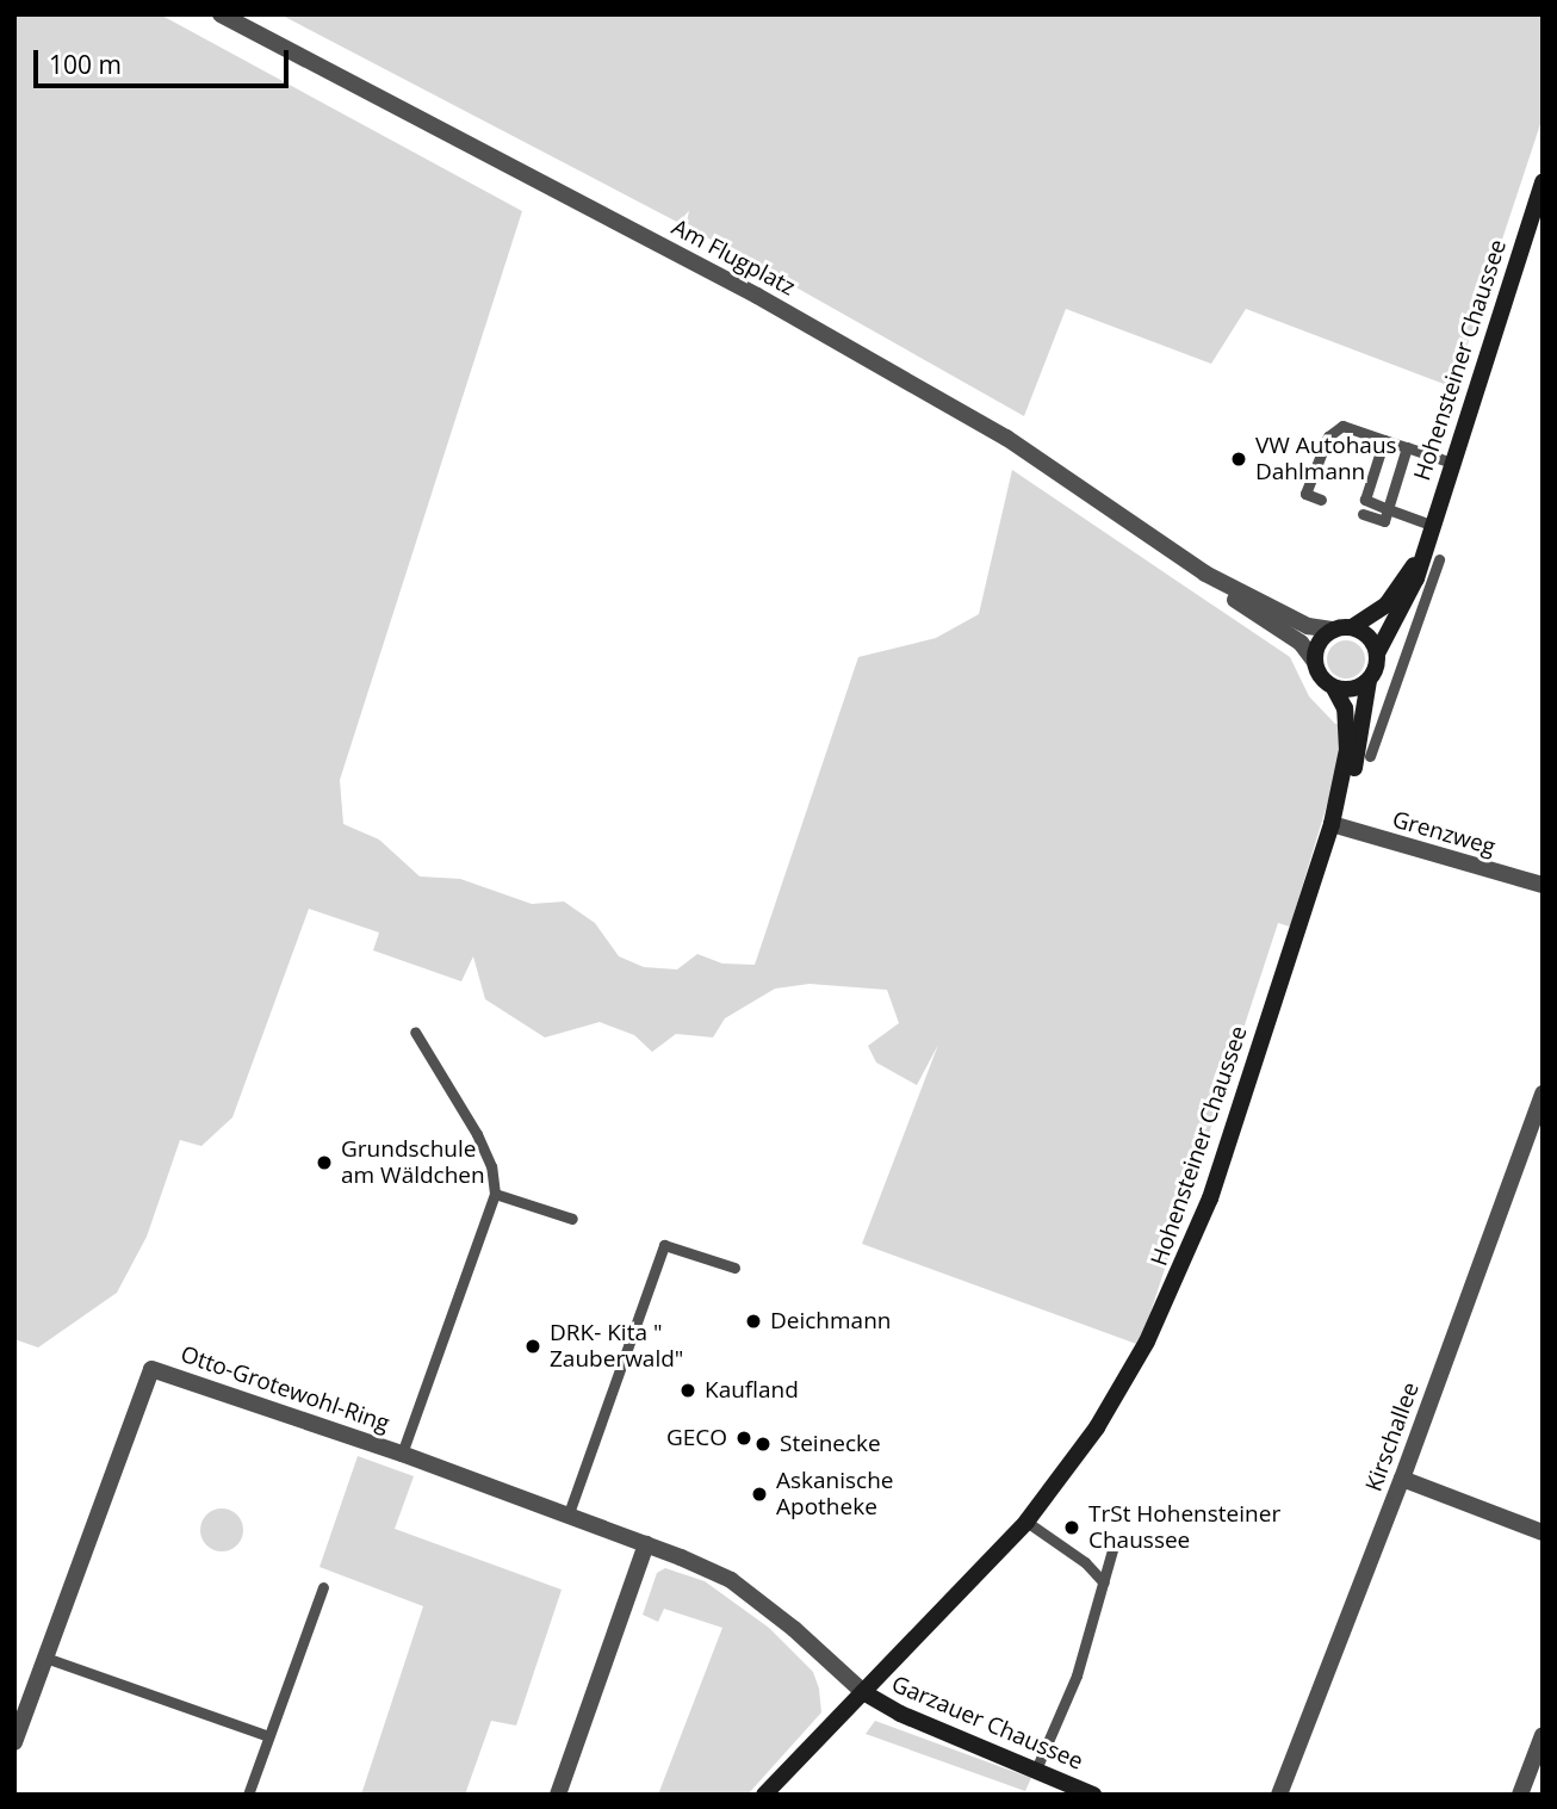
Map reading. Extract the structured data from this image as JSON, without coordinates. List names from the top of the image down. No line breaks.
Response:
{"streets":{"main road":["Hohensteiner Chaussee","Garzauer Chaussee"],"street":["Am Flugplatz","Grenzweg","Otto-Grotewohl-Ring","Kirschallee"]},"crossings":[["Am Flugplatz","Hohensteiner Chaussee"],["Hohensteiner Chaussee","Grenzweg"],["Hohensteiner Chaussee","Otto-Grotewohl-Ring"],["Hohensteiner Chaussee","Garzauer Chaussee"],["Otto-Grotewohl-Ring","Garzauer Chaussee"]],"places":["VW Autohaus Dahlmann","Grundschule am Wäldchen","Deichmann","DRK- Kita \" Zauberwald\"","Kaufland","GECO","Steinecke","Askanische Apotheke","TrSt Hohensteiner Chaussee"],"scale_bar":"100 m"}
